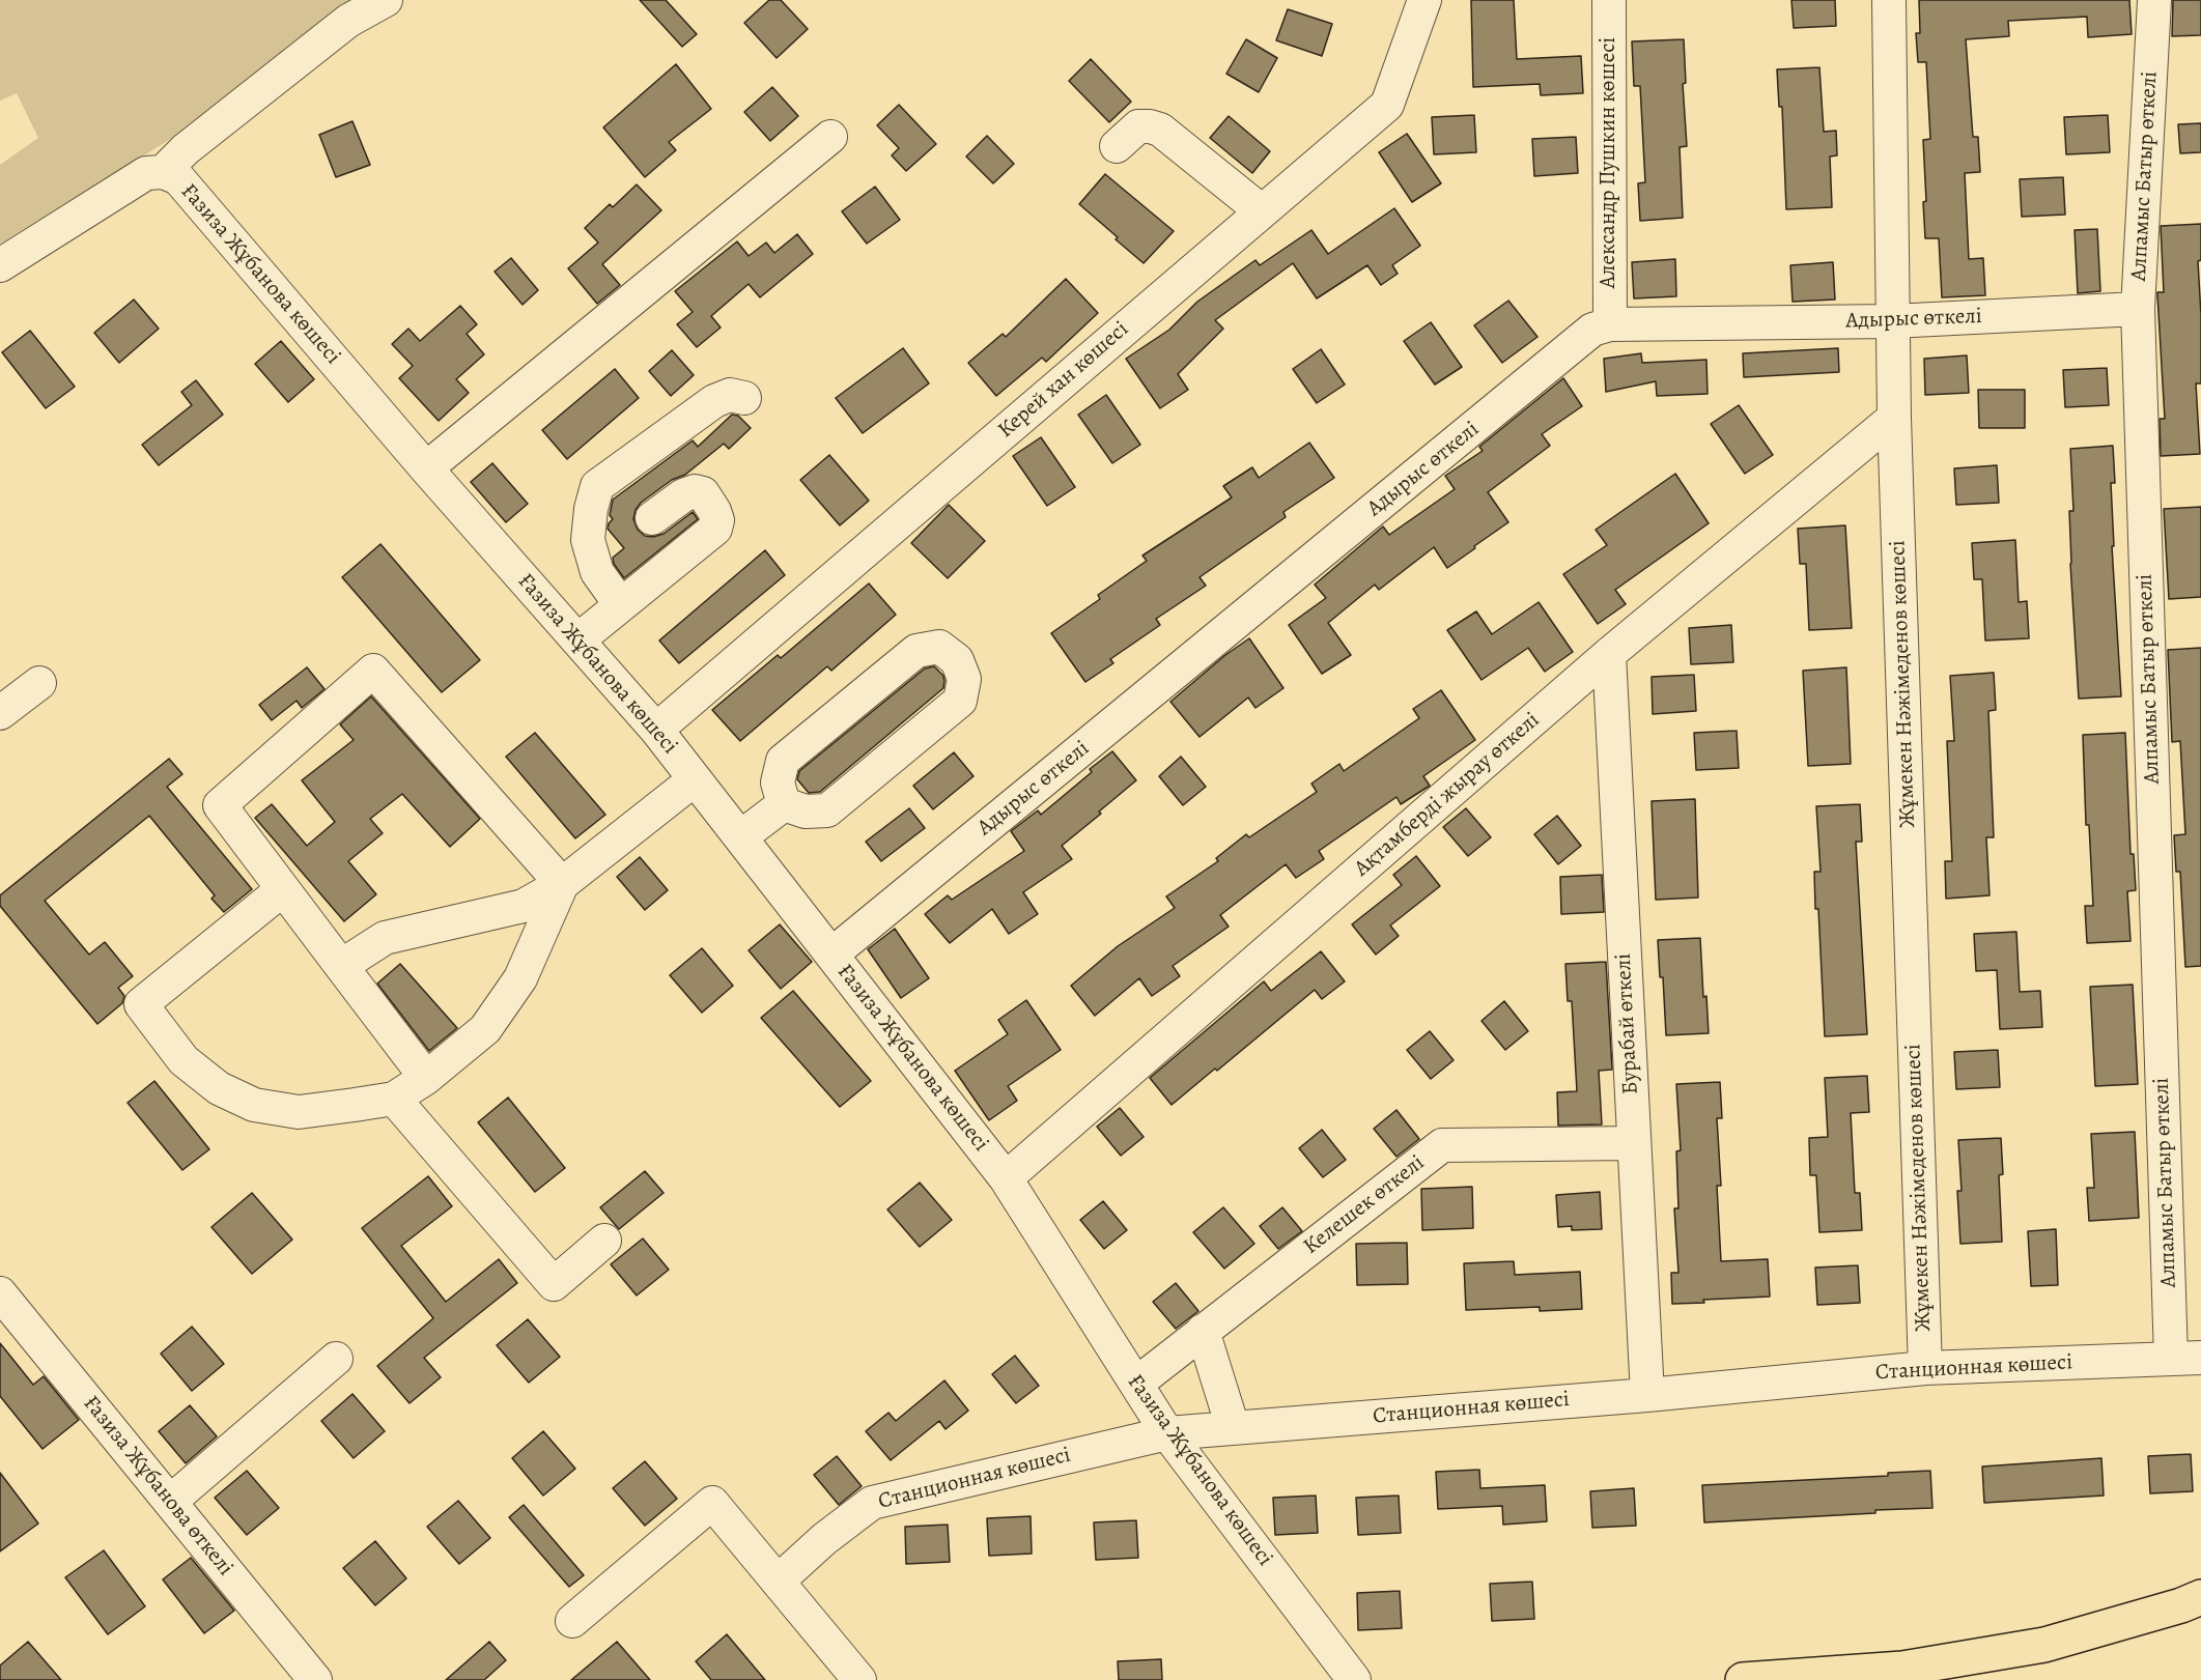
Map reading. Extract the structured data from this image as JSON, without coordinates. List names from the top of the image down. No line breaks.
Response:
{"streets":{"street":["Александр Пушкин көшесі","Алпамыс Батыр өткелі","Ғазиза Жұбанова көшесі","Адырыс өткелі","Керей хан көшесі","Жұмекен Нәжімеденов көшесі","Ақтамберді жырау өткелі","Бурабай өткелі","Келешек өткелі","Станционная көшесі","Ғазиза Жұбанова өткелі"]},"crossings":[["Александр Пушкин көшесі","Адырыс өткелі"],["Алпамыс Батыр өткелі","Адырыс өткелі"],["Алпамыс Батыр өткелі","Станционная көшесі"],["Ғазиза Жұбанова көшесі","Адырыс өткелі"],["Ғазиза Жұбанова көшесі","Керей хан көшесі"],["Ғазиза Жұбанова көшесі","Ақтамберді жырау өткелі"],["Ғазиза Жұбанова көшесі","Келешек өткелі"],["Ғазиза Жұбанова көшесі","Станционная көшесі"],["Адырыс өткелі","Жұмекен Нәжімеденов көшесі"],["Жұмекен Нәжімеденов көшесі","Ақтамберді жырау өткелі"],["Жұмекен Нәжімеденов көшесі","Станционная көшесі"],["Ақтамберді жырау өткелі","Бурабай өткелі"],["Бурабай өткелі","Келешек өткелі"],["Бурабай өткелі","Станционная көшесі"]]}
